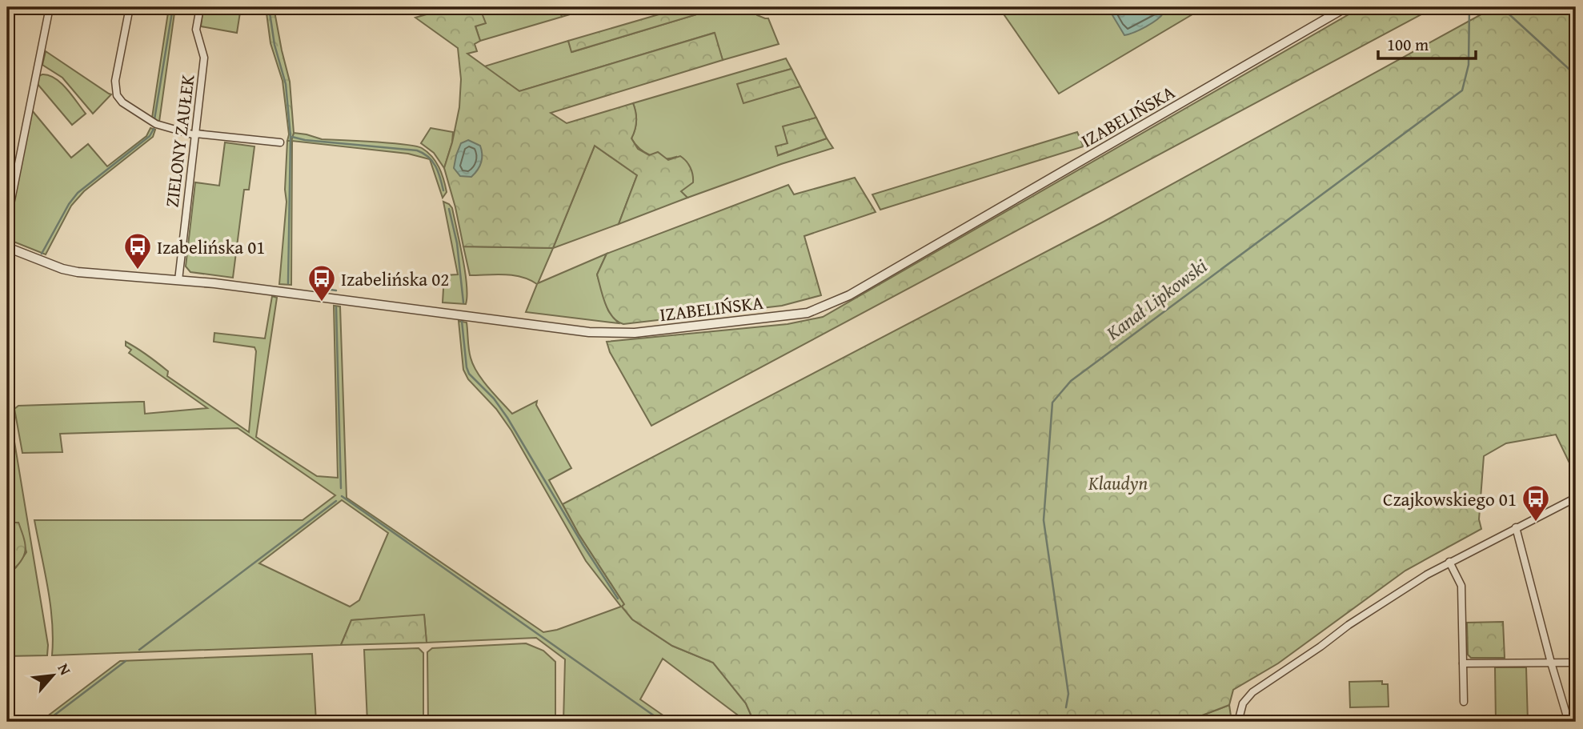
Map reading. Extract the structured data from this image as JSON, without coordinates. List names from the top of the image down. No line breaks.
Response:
{"streets":{"street":["IZABELIŃSKA","ZIELONY ZAUŁEK"]},"crossings":[["IZABELIŃSKA","ZIELONY ZAUŁEK"]],"water":["Kanał Lipkowski"],"parks":["Klaudyn"],"places":{"bus stop":["Izabelińska 01","Izabelińska 02","Czajkowskiego 01"]},"scale_bar":"100 m","north":"top right"}
